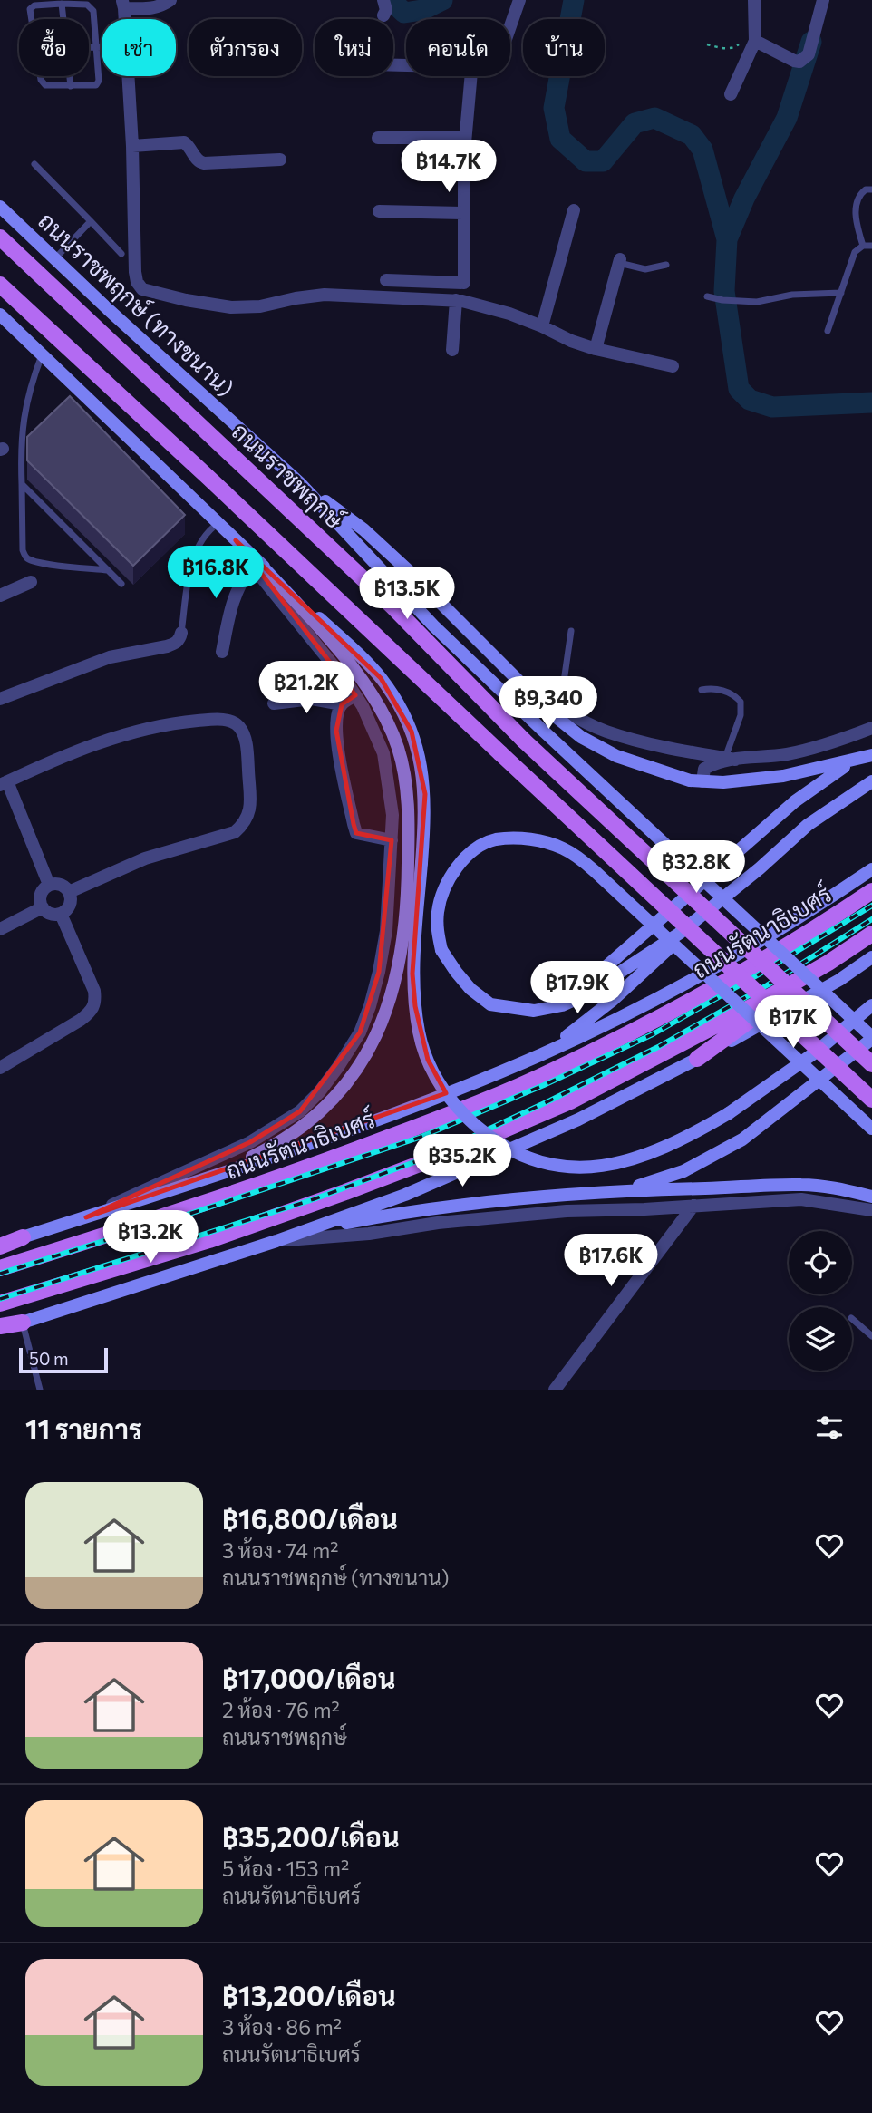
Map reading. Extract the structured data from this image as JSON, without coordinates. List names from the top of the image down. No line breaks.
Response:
{"streets":{"main road":["ถนนราชพฤกษ์ (ทางขนาน)","ถนนราชพฤกษ์","ถนนรัตนาธิเบศร์"]},"scale_bar":"50 m","page":{"chip":["ซื้อ","เช่า","ตัวกรอง","ใหม่","คอนโด","บ้าน"],"price":["฿14.7K","฿16.8K","฿13.5K","฿21.2K","฿9,340","฿32.8K","฿17.9K","฿17K","฿35.2K","฿13.2K","฿17.6K"],"scale":"50 m","heading":"11 รายการ","list":[{"name":"฿16,800/เดือน","note":"3 ห้อง · 74 m² · ถนนราชพฤกษ์ (ทางขนาน)"},{"name":"฿17,000/เดือน","note":"2 ห้อง · 76 m² · ถนนราชพฤกษ์"},{"name":"฿35,200/เดือน","note":"5 ห้อง · 153 m² · ถนนรัตนาธิเบศร์"},{"name":"฿13,200/เดือน","note":"3 ห้อง · 86 m² · ถนนรัตนาธิเบศร์"}]}}
